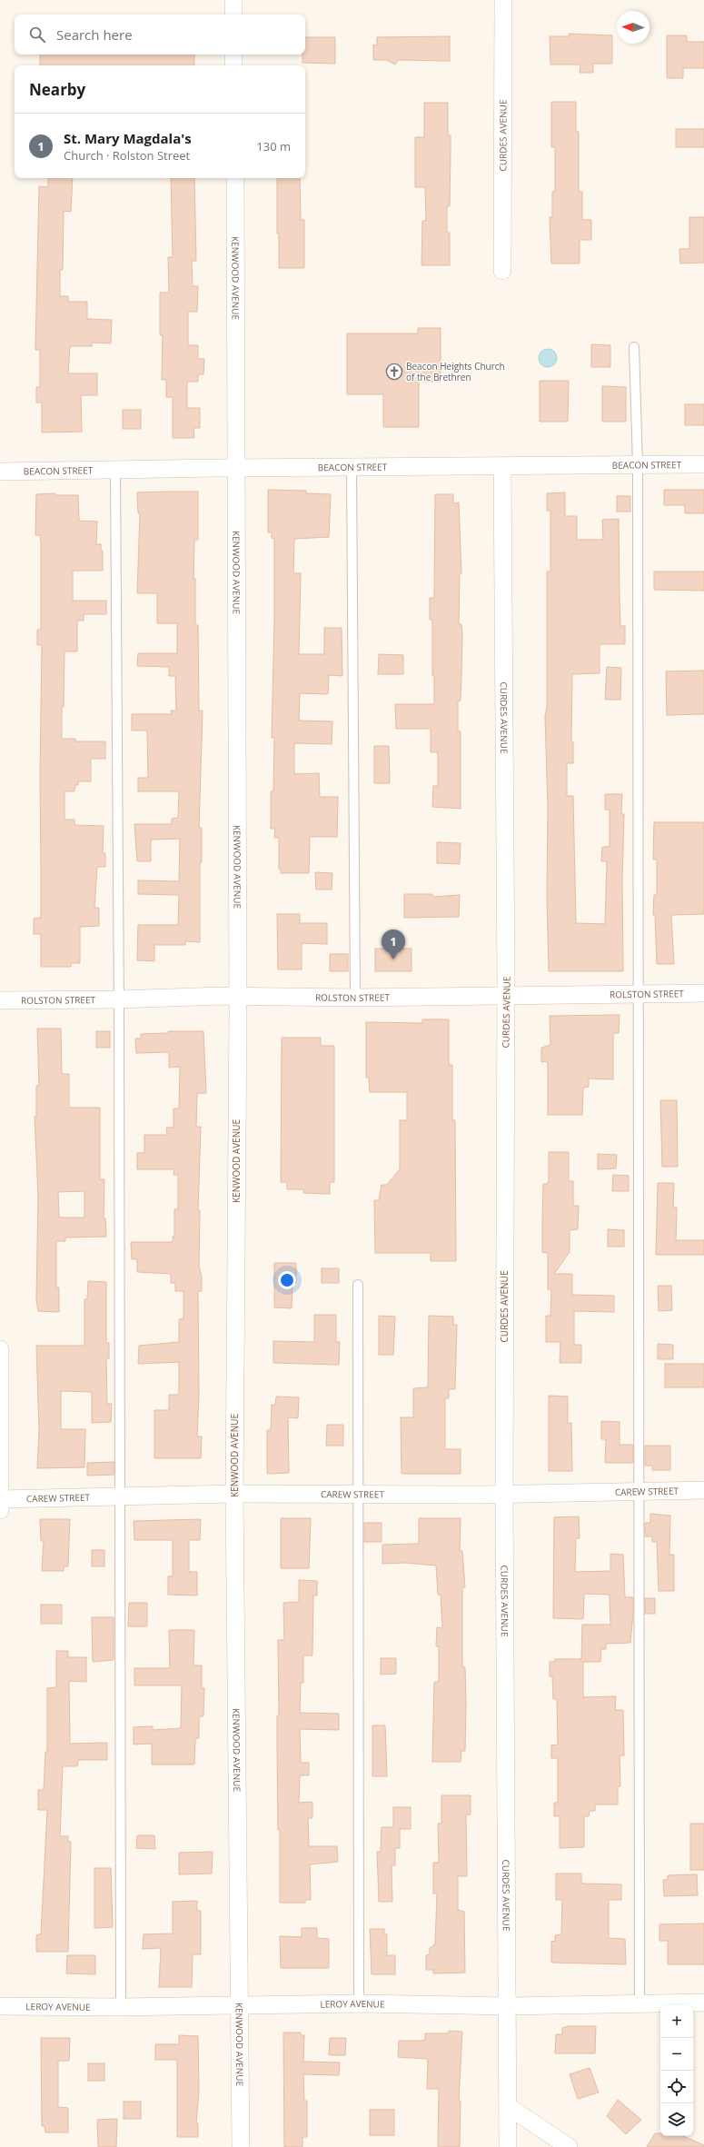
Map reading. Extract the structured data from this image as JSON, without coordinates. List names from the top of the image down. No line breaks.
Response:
{"streets":{"street":["CURDES AVENUE","KENWOOD AVENUE","BEACON STREET","ROLSTON STREET","CAREW STREET","LEROY AVENUE"]},"crossings":[["CURDES AVENUE","BEACON STREET"],["CURDES AVENUE","ROLSTON STREET"],["CURDES AVENUE","CAREW STREET"],["CURDES AVENUE","LEROY AVENUE"],["KENWOOD AVENUE","BEACON STREET"],["KENWOOD AVENUE","ROLSTON STREET"],["KENWOOD AVENUE","CAREW STREET"],["KENWOOD AVENUE","LEROY AVENUE"]],"places":{"church":["Beacon Heights Church of the Brethren"]},"north":"left","page":{"search":"Search here","heading":"Nearby","list":[{"mark":"1","name":"St. Mary Magdala's","note":"Church · Rolston Street","value":"130 m"}],"pins":"1","map_buttons":["+","−"]}}
